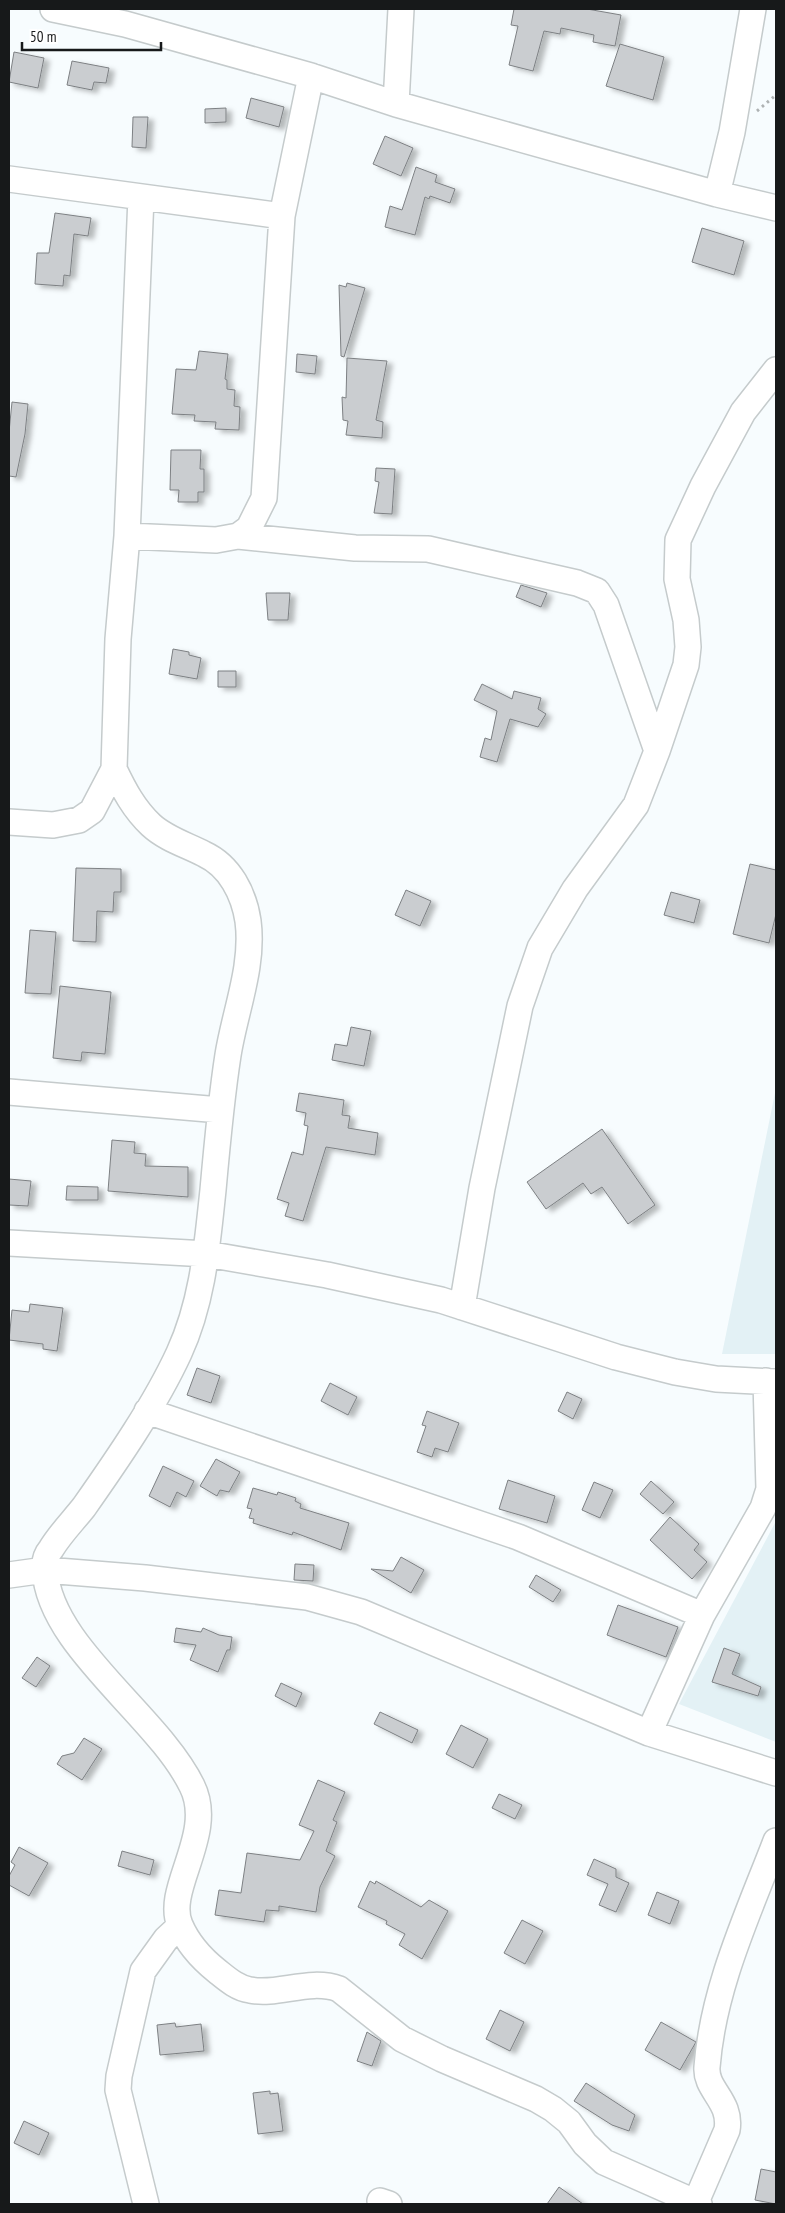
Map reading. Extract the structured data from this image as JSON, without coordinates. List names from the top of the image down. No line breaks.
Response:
{"scale_bar":"50 m"}
